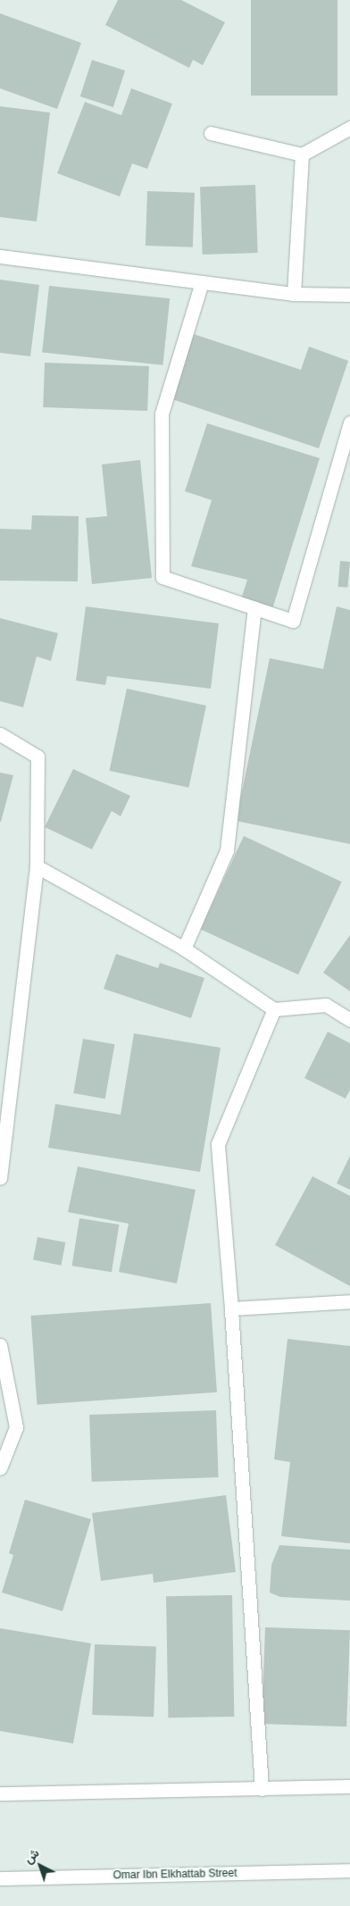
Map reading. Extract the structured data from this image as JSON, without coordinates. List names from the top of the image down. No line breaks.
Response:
{"streets":{"street":["Omar Ibn Elkhattab Street"]},"north":"top left"}
